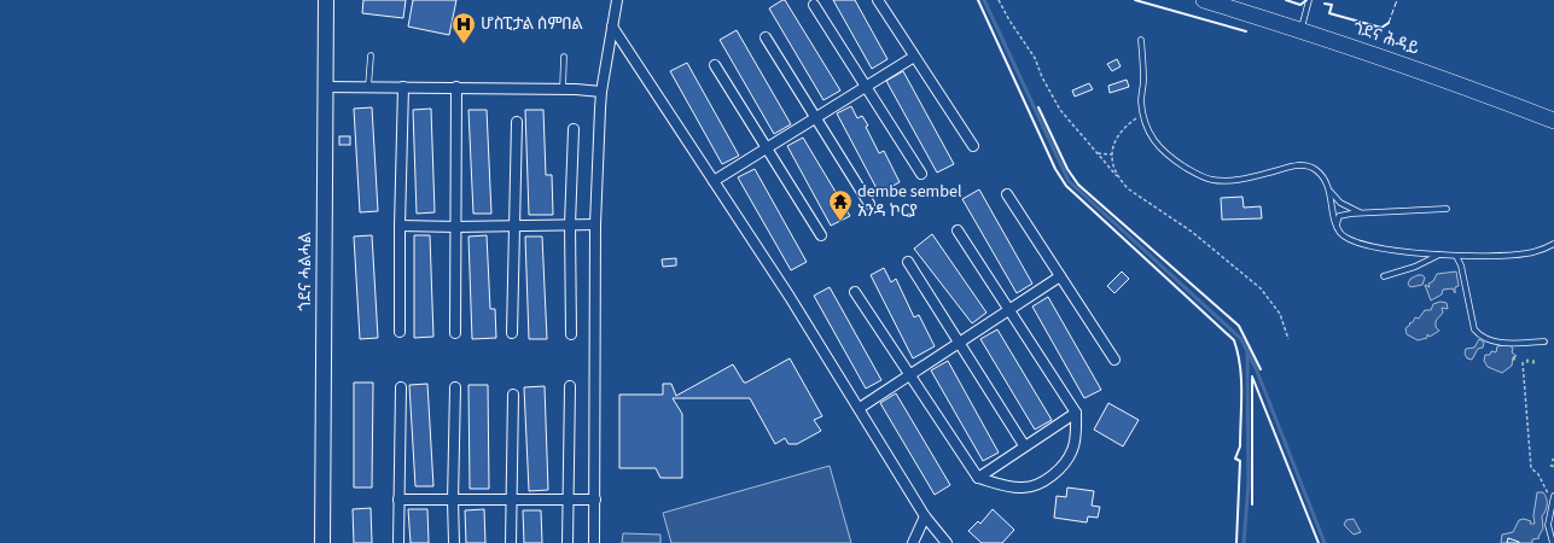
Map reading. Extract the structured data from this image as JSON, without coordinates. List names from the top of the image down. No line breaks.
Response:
{"streets":{"main road":["ጎደና ሕዳይ"],"street":["ጎደና ሓልሓል"]},"places":{"hospital":["ሆስፒታል ሰምበል"],"temple":["dembe sembel አንዳ ኮርያ"]}}
